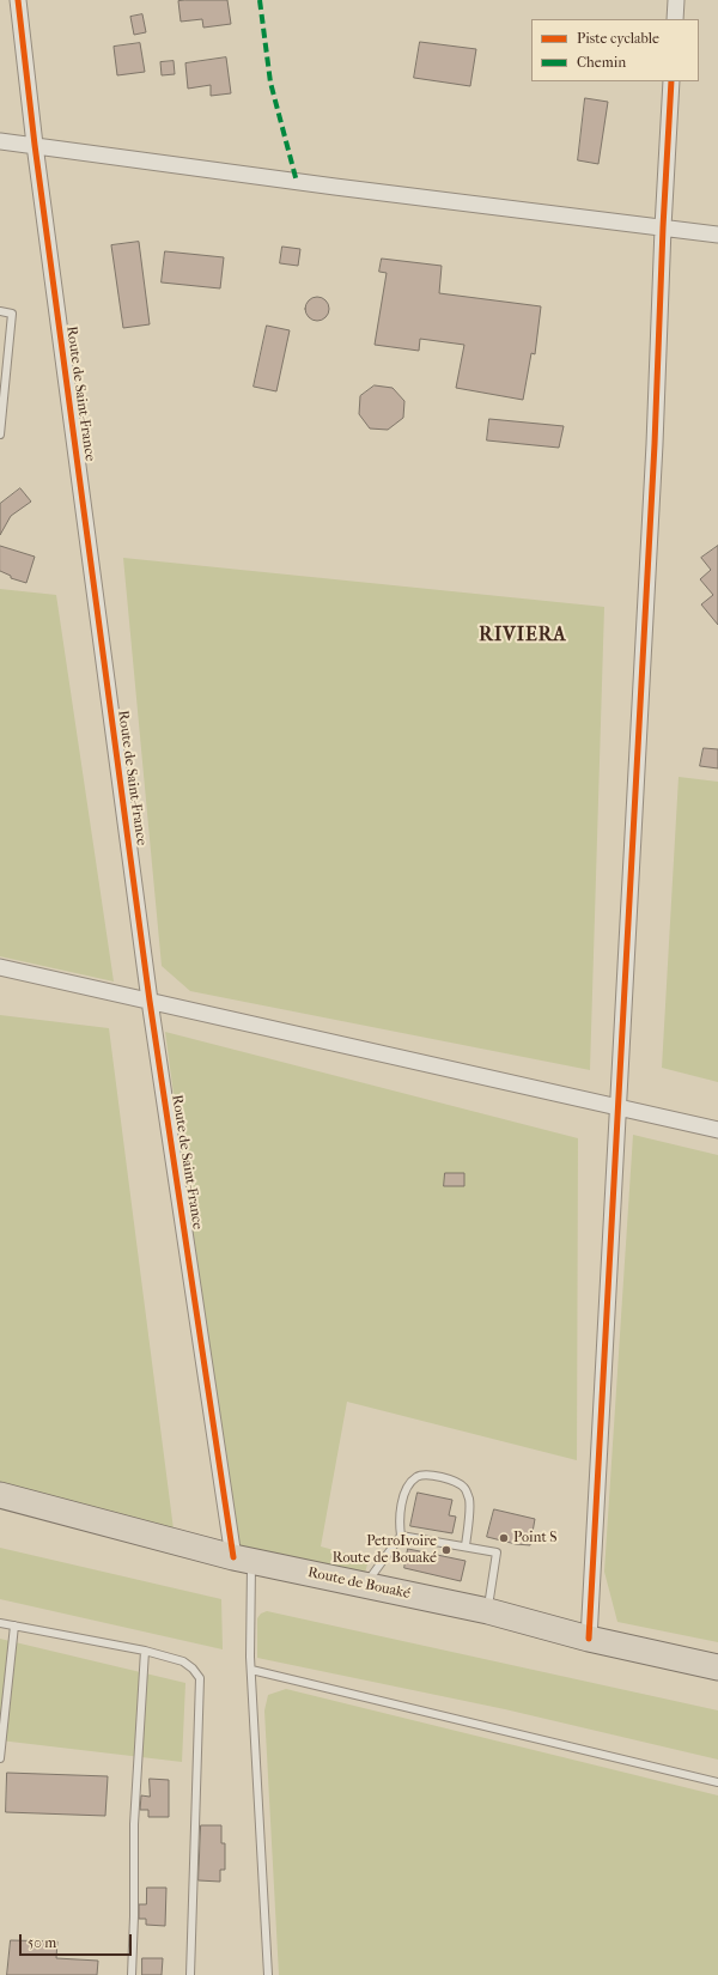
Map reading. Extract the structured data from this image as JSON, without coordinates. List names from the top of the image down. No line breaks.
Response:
{"streets":{"highway":["Route de Bouaké"],"street":["Route de Saint-France"]},"crossings":[["Route de Saint-France","Route de Bouaké"]],"districts":["RIVIERA"],"places":["Point S","PetroIvoire Route de Bouaké"],"legend":["Piste cyclable","Chemin"],"scale_bar":"50 m"}
